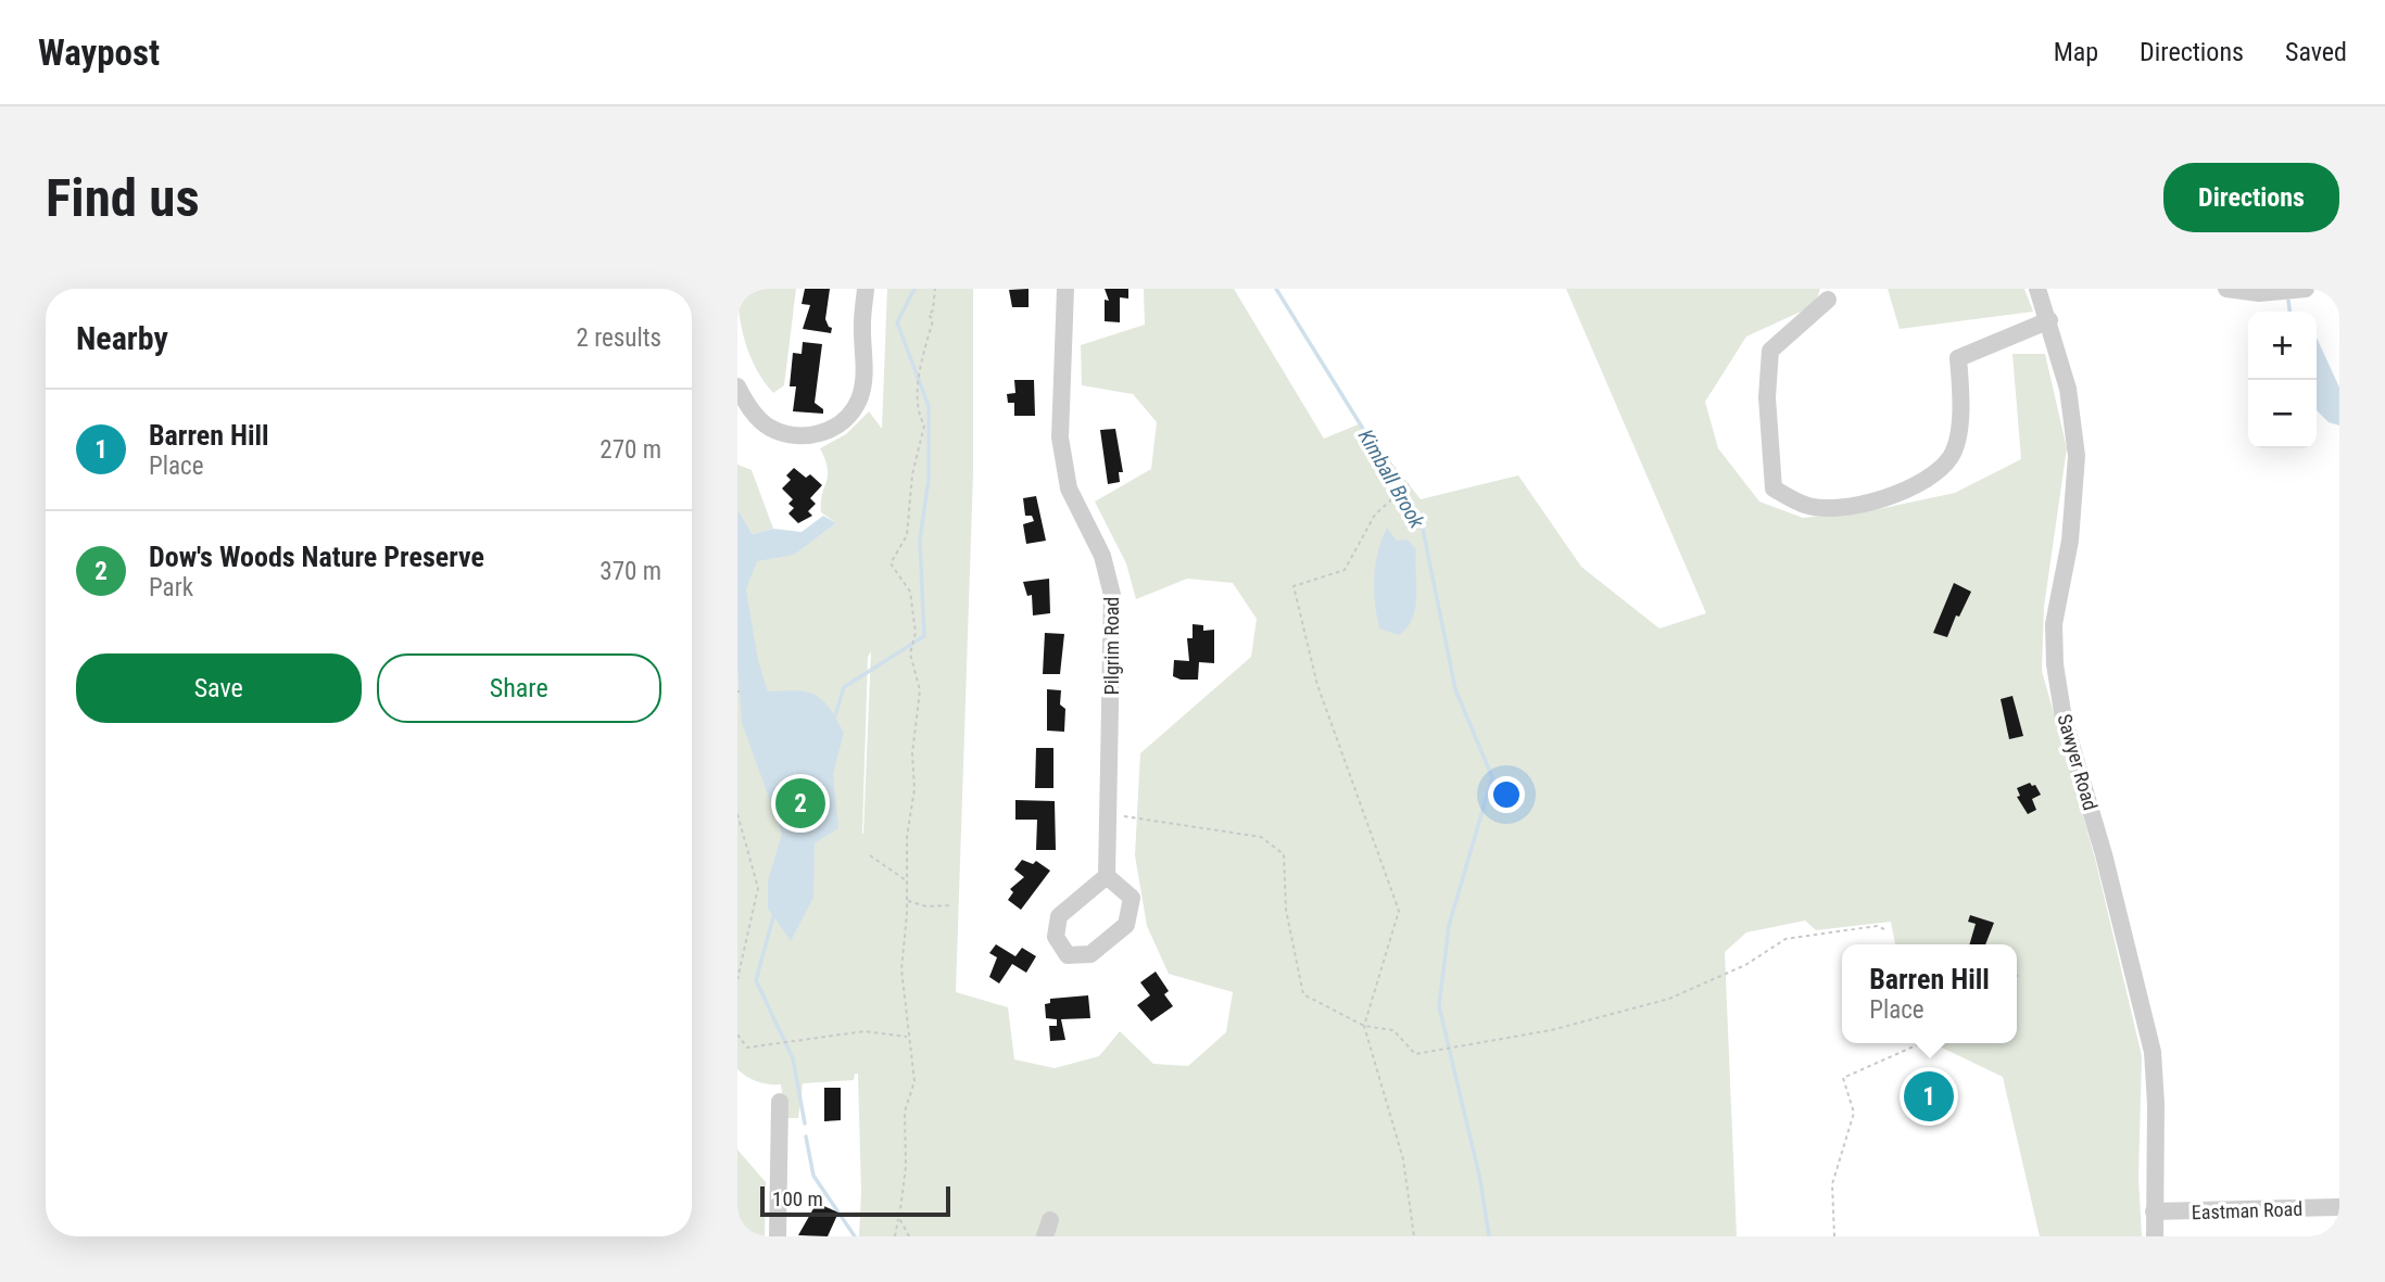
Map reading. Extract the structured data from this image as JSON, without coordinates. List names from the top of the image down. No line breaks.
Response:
{"streets":{"street":["Pilgrim Road","Sawyer Road","Eastman Road"]},"crossings":[["Sawyer Road","Eastman Road"]],"water":["Kimball Brook"],"scale_bar":"100 m","page":{"header":"Waypost","nav":["Map","Directions","Saved"],"buttons":["Directions",["Save","Share"]],"title":"Find us","heading":["Nearby","2 results"],"map_buttons":["+","−"],"list":[{"mark":"1","name":"Barren Hill","note":"Place","value":"270 m"},{"mark":"2","name":"Dow's Woods Nature Preserve","note":"Park","value":"370 m"}],"pins":["2","1"],"popup":["Barren Hill","Place"],"scale":"100 m"}}
